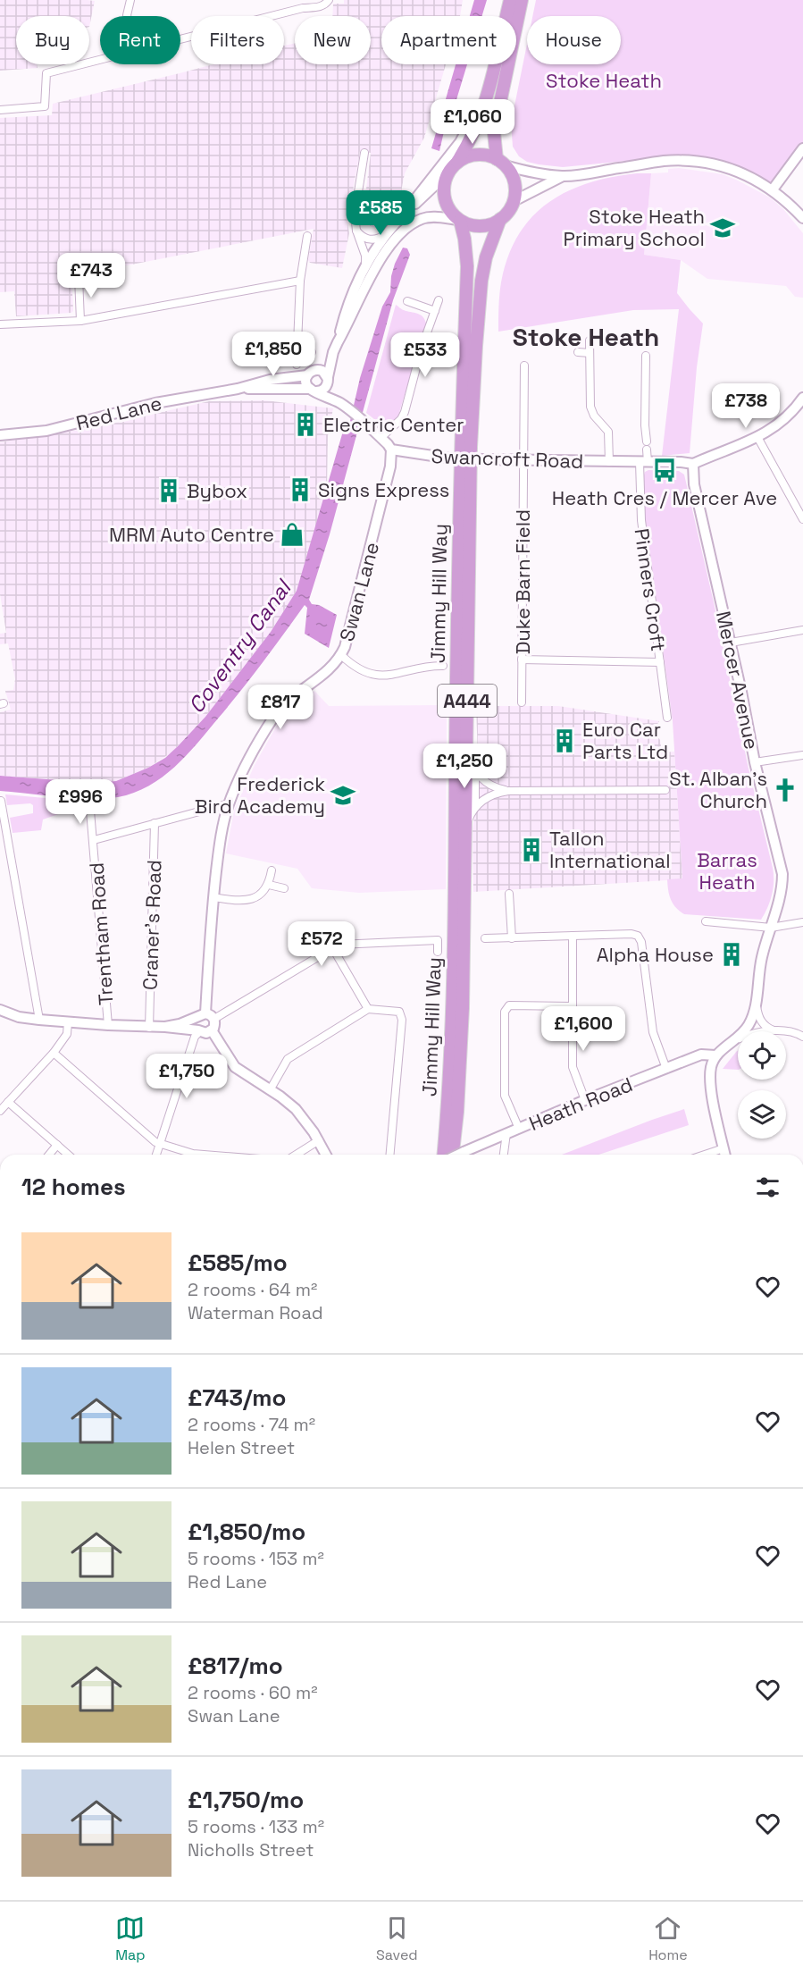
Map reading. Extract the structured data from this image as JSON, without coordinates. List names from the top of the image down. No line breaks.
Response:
{"streets":{"highway":["Jimmy Hill Way","A444"],"street":["Red Lane","Swancroft Road","Duke Barn Field","Pinners Croft","Swan Lane","Mercer Avenue","Craner's Road","Trentham Road","Heath Road"]},"crossings":[["Swancroft Road","Duke Barn Field"],["Swancroft Road","Pinners Croft"],["Swancroft Road","Swan Lane"],["Swancroft Road","Mercer Avenue"],["Mercer Avenue","Heath Road"]],"districts":["Stoke Heath"],"water":["Coventry Canal"],"parks":["Stoke Heath","Barras Heath"],"places":{"school or university":["Stoke Heath Primary School","Frederick Bird Academy"],"building":["Electric Center","Signs Express","Bybox","Euro Car Parts Ltd","Tallon International","Alpha House"],"bus stop":["Heath Cres / Mercer Ave"],"shop":["MRM Auto Centre"],"church":["St. Alban's Church"]},"page":{"chip":["Buy","Rent","Filters","New","Apartment","House"],"price":["£1,060","£585","£743","£1,850","£533","£738","£817","£1,250","£996","£572","£1,600","£1,750"],"heading":"12 homes","list":[{"name":"£585/mo","note":"2 rooms · 64 m² · Waterman Road"},{"name":"£743/mo","note":"2 rooms · 74 m² · Helen Street"},{"name":"£1,850/mo","note":"5 rooms · 153 m² · Red Lane"},{"name":"£817/mo","note":"2 rooms · 60 m² · Swan Lane"},{"name":"£1,750/mo","note":"5 rooms · 133 m² · Nicholls Street"}],"tabs":["Map","Saved","Home"]}}
